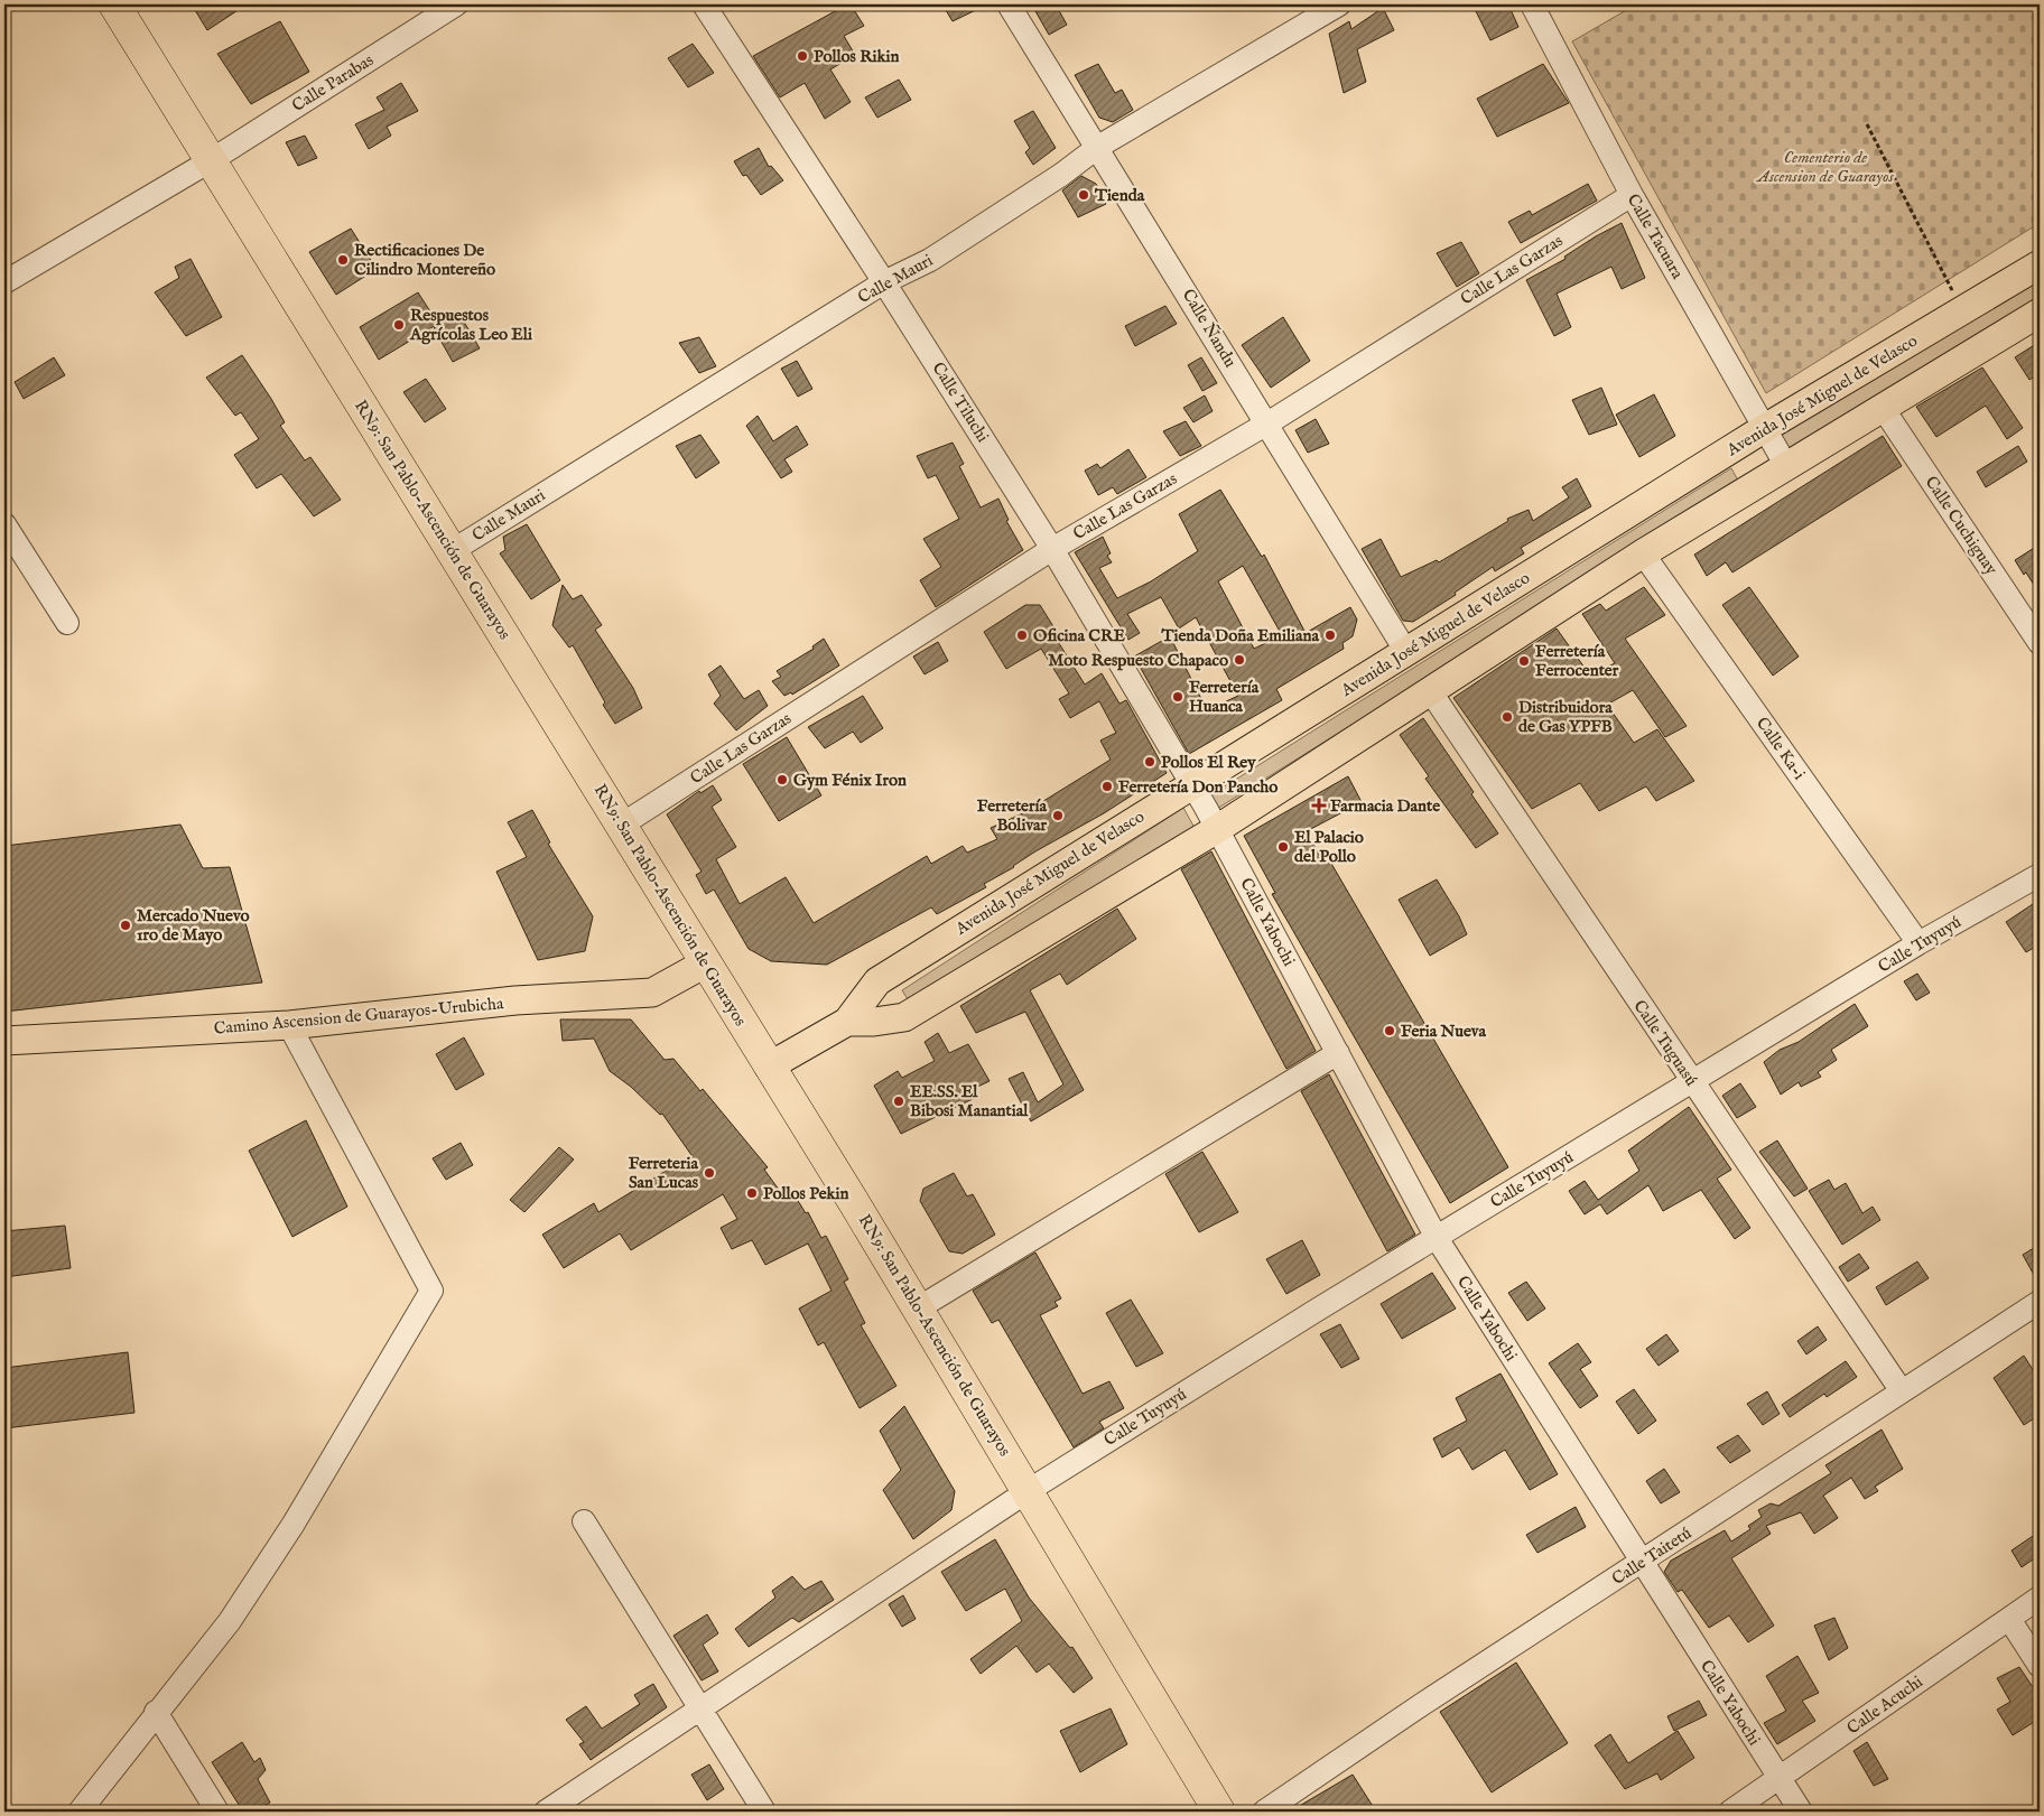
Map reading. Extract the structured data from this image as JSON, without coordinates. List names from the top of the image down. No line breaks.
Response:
{"streets":{"highway":["RN9: San Pablo-Ascención de Guarayos"],"main road":["Avenida José Miguel de Velasco","Camino Ascension de Guarayos-Urubicha"],"street":["Calle Parabas","Calle Tacuara","Calle Las Garzas","Calle Mauri","Calle Ñandu","Calle Tiluchi","Calle Cuchiguay","Calle Ka-i","Calle Yabochi","Calle Tuyuyú","Calle Tuguasú","Calle Taitetú","Calle Acuchi"]},"crossings":[["Calle Parabas","RN9: San Pablo-Ascención de Guarayos"],["Calle Tacuara","Calle Las Garzas"],["Calle Tacuara","Avenida José Miguel de Velasco"],["Calle Las Garzas","Calle Ñandu"],["Calle Las Garzas","Calle Tiluchi"],["Calle Las Garzas","RN9: San Pablo-Ascención de Guarayos"],["Calle Mauri","Calle Ñandu"],["Calle Mauri","Calle Tiluchi"],["Calle Mauri","RN9: San Pablo-Ascención de Guarayos"],["Calle Ñandu","Avenida José Miguel de Velasco"],["Avenida José Miguel de Velasco","Calle Tiluchi"],["Avenida José Miguel de Velasco","RN9: San Pablo-Ascención de Guarayos"],["Avenida José Miguel de Velasco","Calle Cuchiguay"],["Avenida José Miguel de Velasco","Calle Ka-i"],["Avenida José Miguel de Velasco","Calle Yabochi"],["Avenida José Miguel de Velasco","Calle Tuguasú"],["Calle Tiluchi","Calle Yabochi"],["RN9: San Pablo-Ascención de Guarayos","Calle Tuyuyú"],["RN9: San Pablo-Ascención de Guarayos","Camino Ascension de Guarayos-Urubicha"],["Calle Ka-i","Calle Tuyuyú"],["Calle Yabochi","Calle Tuyuyú"],["Calle Yabochi","Calle Taitetú"],["Calle Yabochi","Calle Acuchi"],["Calle Tuyuyú","Calle Tuguasú"],["Calle Tuguasú","Calle Taitetú"]],"parks":["Cementerio de Ascension de Guarayos"],"places":{"other":["Pollos Rikin","Tienda","Rectificaciones De Cilindro Montereño","Respuestos Agrícolas Leo Eli","Oficina CRE","Tienda Doña Emiliana","Moto Respuesto Chapaco","Ferretería Ferrocenter","Ferretería Huanca","Distribuidora de Gas YPFB","Pollos El Rey","Gym Fénix Iron","Ferretería Don Pancho","Ferretería Bolivar","El Palacio del Pollo","Mercado Nuevo 1ro de Mayo","Feria Nueva","EE.SS. El Bibosi Manantial","Ferreteria San Lucas","Pollos Pekin"],"health":["Farmacia Dante"]}}
